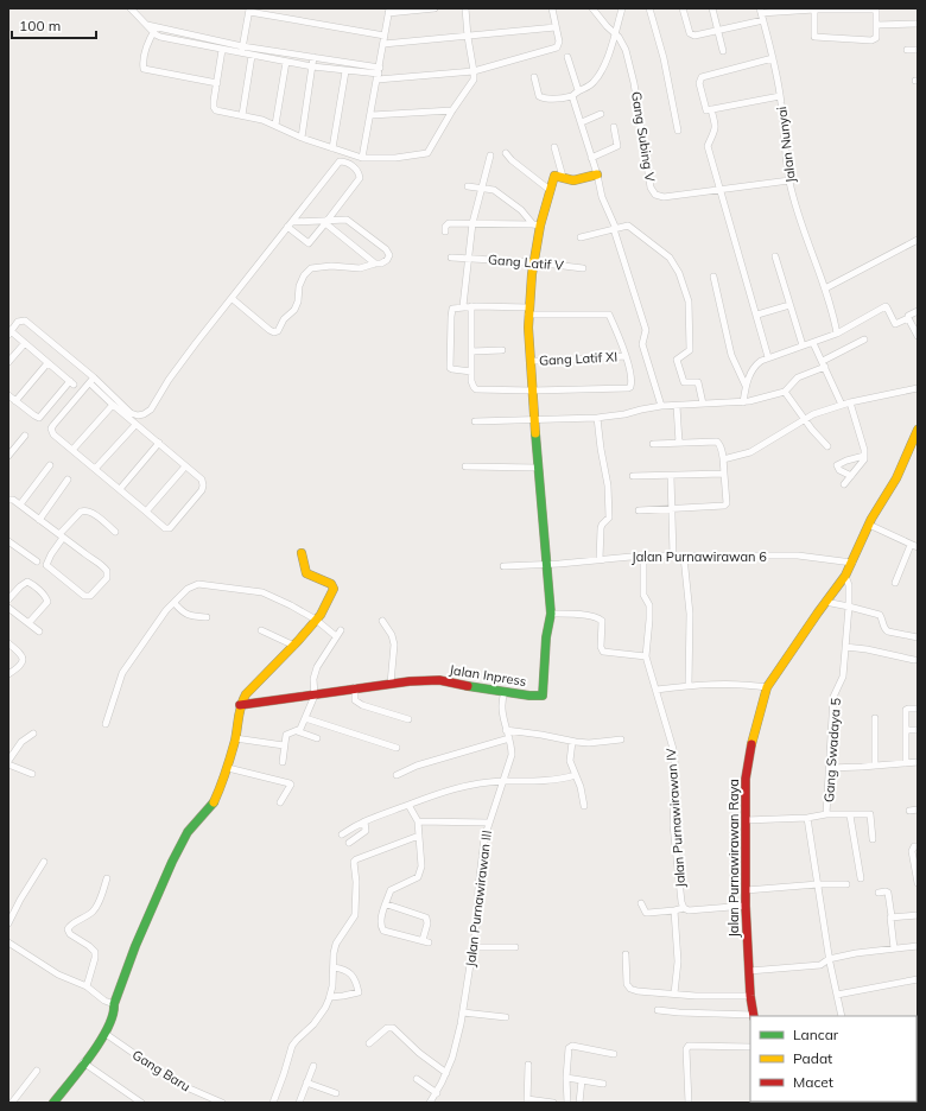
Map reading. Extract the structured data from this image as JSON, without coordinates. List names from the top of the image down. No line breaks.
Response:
{"streets":{"street":["Gang Subing V","Jalan Nunyai","Gang Latif V","Gang Latif XI","Jalan Purnawirawan 6","Jalan Inpress","Gang Swadaya 5","Jalan Purnawirawan IV","Jalan Purnawirawan Raya","Jalan Purnawirawan III","Gang Baru"]},"crossings":[["Gang Subing V","Jalan Nunyai"],["Gang Latif V","Jalan Inpress"],["Gang Latif XI","Jalan Inpress"],["Jalan Purnawirawan 6","Jalan Inpress"],["Jalan Purnawirawan 6","Jalan Purnawirawan IV"],["Jalan Purnawirawan 6","Jalan Purnawirawan Raya"],["Jalan Inpress","Jalan Purnawirawan III"],["Gang Swadaya 5","Jalan Purnawirawan Raya"]],"legend":["Lancar","Padat","Macet"],"scale_bar":"100 m"}
